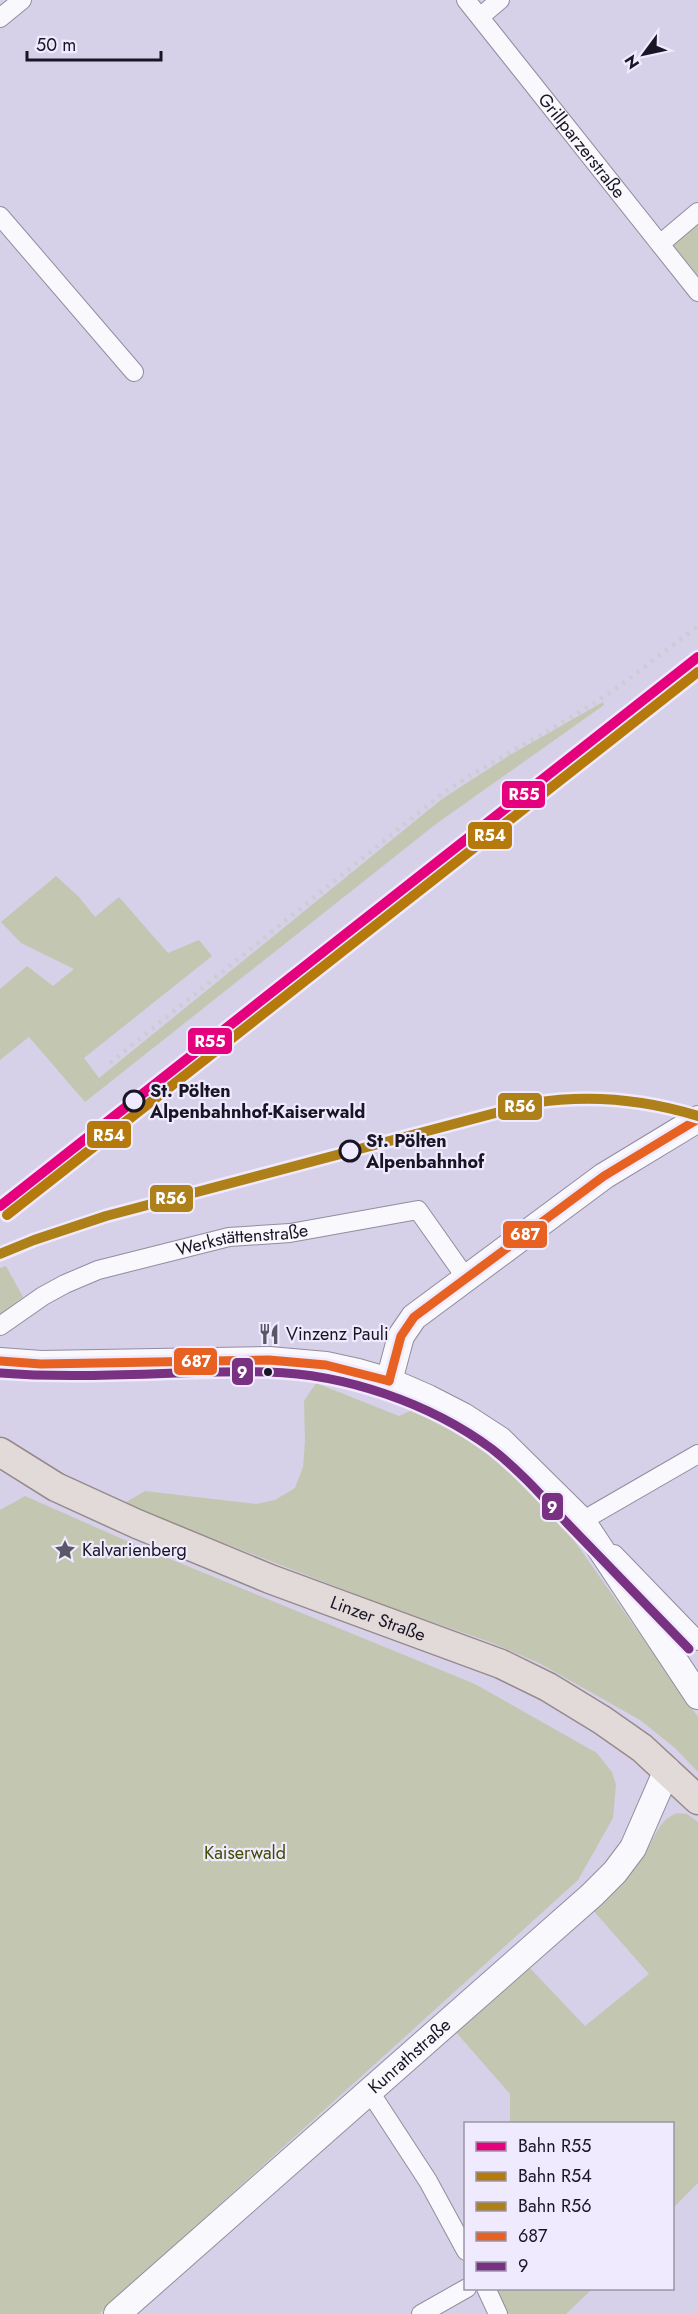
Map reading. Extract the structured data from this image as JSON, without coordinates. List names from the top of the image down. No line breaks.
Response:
{"streets":{"main road":["Linzer Straße"],"street":["Grillparzerstraße","Werkstättenstraße","Kunrathstraße"]},"crossings":[["Linzer Straße","Kunrathstraße"]],"parks":["Kaiserwald"],"places":{"other":["St. Pölten Alpenbahnhof-Kaiserwald","St. Pölten Alpenbahnhof"],"restaurant":["Vinzenz Pauli"],"place":["Kalvarienberg"]},"lines":["rail line R55","rail line R54","rail line R56","transit line 687","transit line 9"],"legend":["Bahn R55","Bahn R54","Bahn R56","687","9"],"scale_bar":"50 m","north":"bottom left"}
